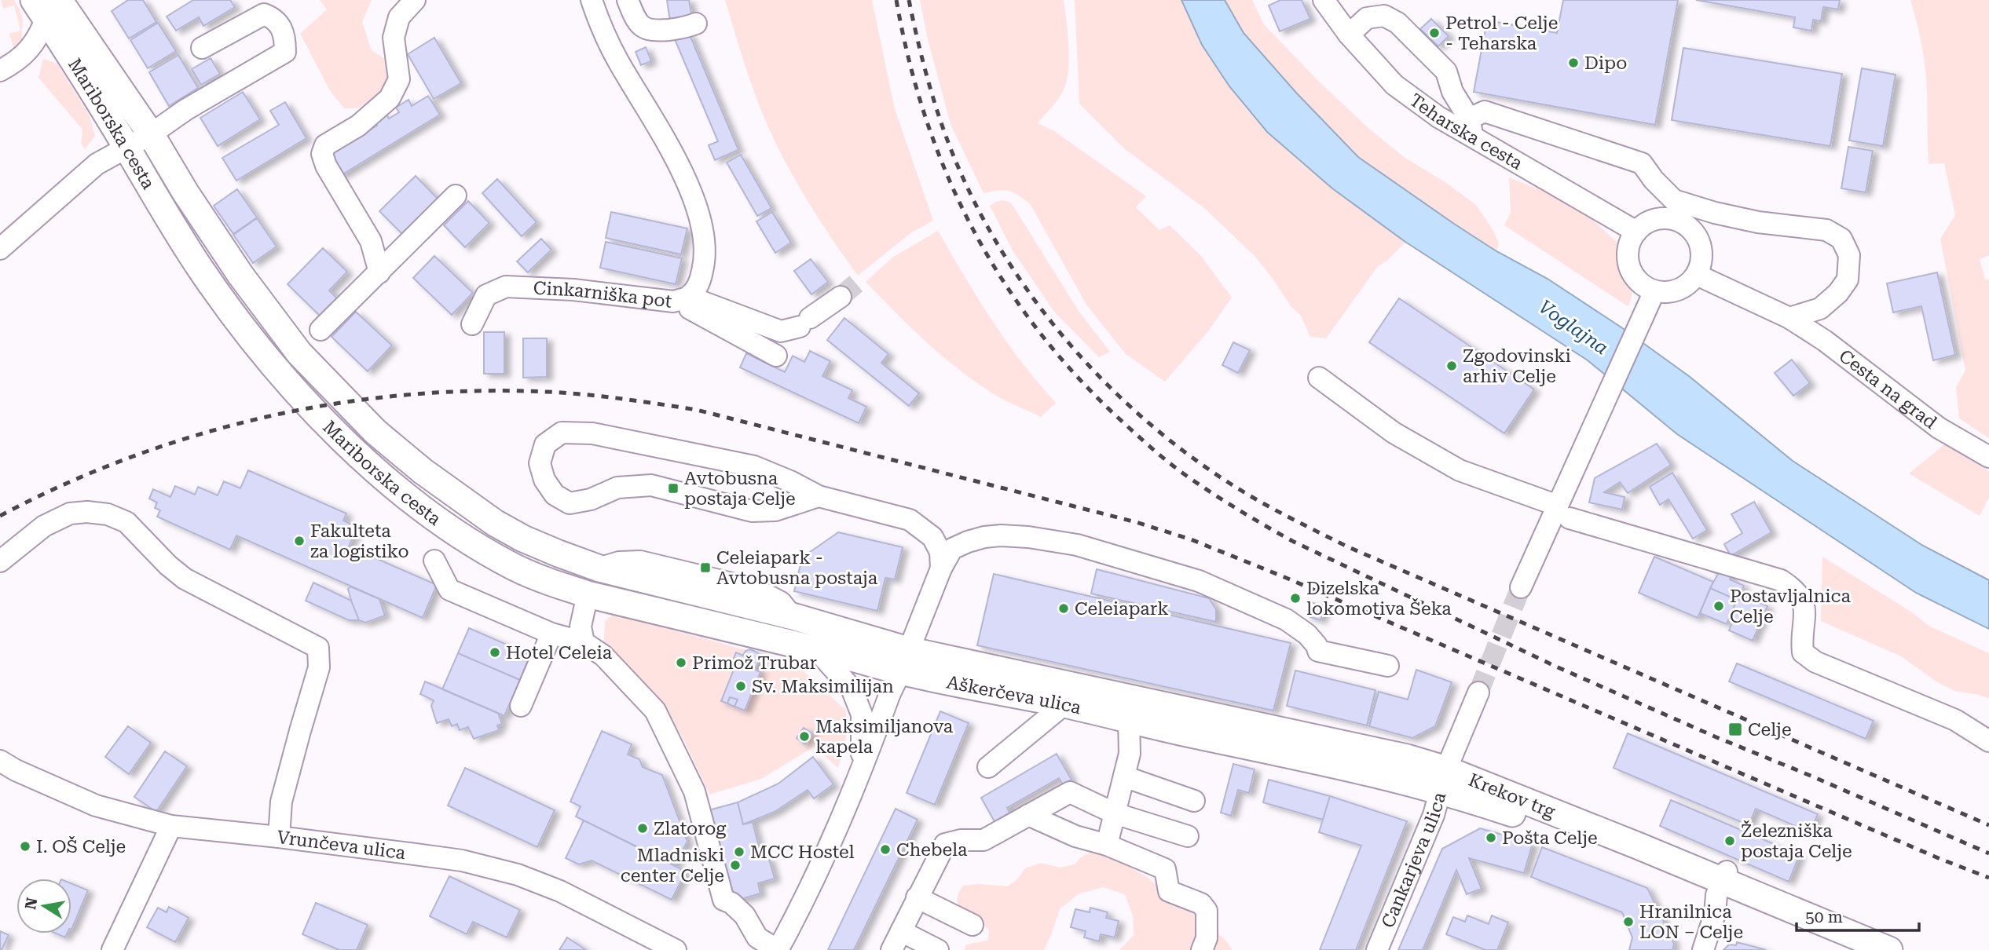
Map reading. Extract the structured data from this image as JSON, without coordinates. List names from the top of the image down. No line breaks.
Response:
{"streets":{"main road":["Mariborska cesta","Aškerčeva ulica","Krekov trg"],"street":["Teharska cesta","Cinkarniška pot","Cesta na grad","Vrunčeva ulica","Cankarjeva ulica"]},"crossings":[["Mariborska cesta","Aškerčeva ulica"],["Aškerčeva ulica","Krekov trg"],["Aškerčeva ulica","Cankarjeva ulica"],["Krekov trg","Cankarjeva ulica"]],"water":["Voglajna"],"places":{"other":["Petrol - Celje - Teharska","Dipo","Zgodovinski arhiv Celje","Fakulteta za logistiko","Dizelska lokomotiva Šeka","Postavljalnica Celje","Celeiapark","Hotel Celeia","Primož Trubar","Sv. Maksimilijan","Maksimiljanova kapela","Zlatorog","Pošta Celje","Železniška postaja Celje","I. OŠ Celje","Chebela","MCC Hostel","Mladniski center Celje","Hranilnica LON – Celje"],"transit":["Avtobusna postaja Celje","Celeiapark - Avtobusna postaja","Celje"]},"scale_bar":"50 m","north":"left"}
